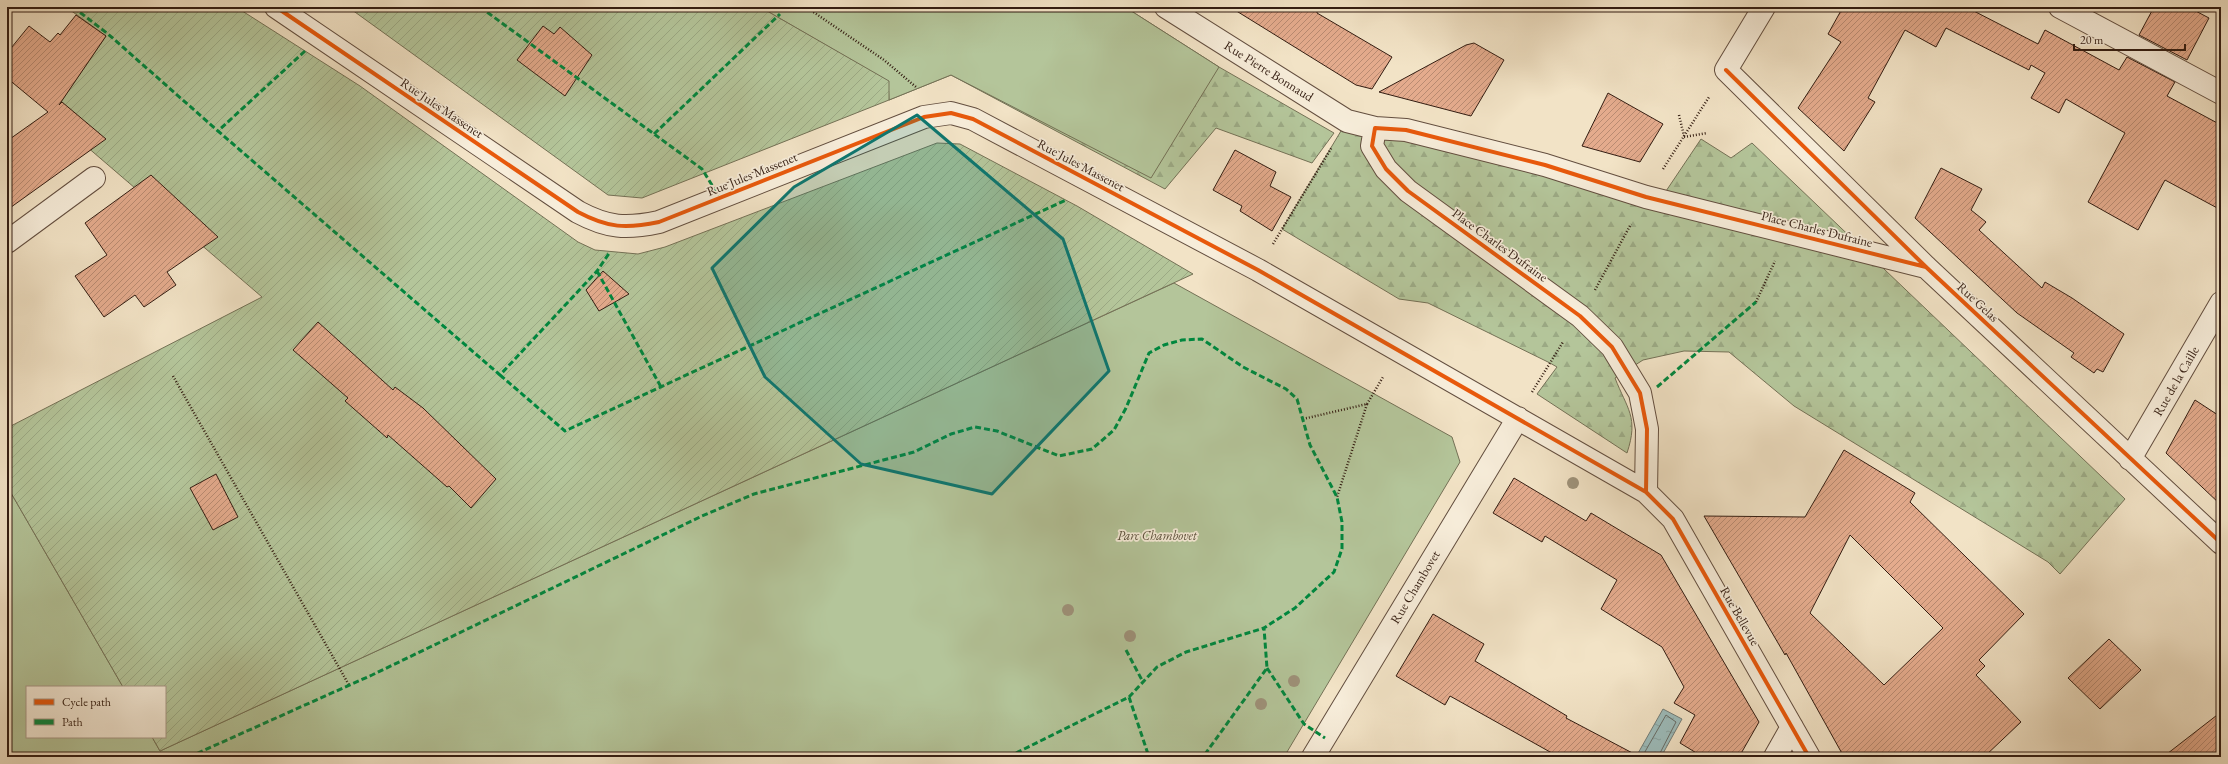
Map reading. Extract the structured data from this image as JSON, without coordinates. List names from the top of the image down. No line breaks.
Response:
{"streets":{"street":["Rue Pierre Bonnaud","Rue Jules Massenet","Place Charles Dufraine","Rue Gelas","Rue de la Caille","Rue Chambovet","Rue Bellevue"]},"crossings":[["Rue Pierre Bonnaud","Place Charles Dufraine"],["Place Charles Dufraine","Rue Gelas"],["Place Charles Dufraine","Rue Bellevue"],["Rue Gelas","Rue de la Caille"]],"parks":["Parc Chambovet"],"legend":["Cycle path","Path"],"scale_bar":"20 m"}
